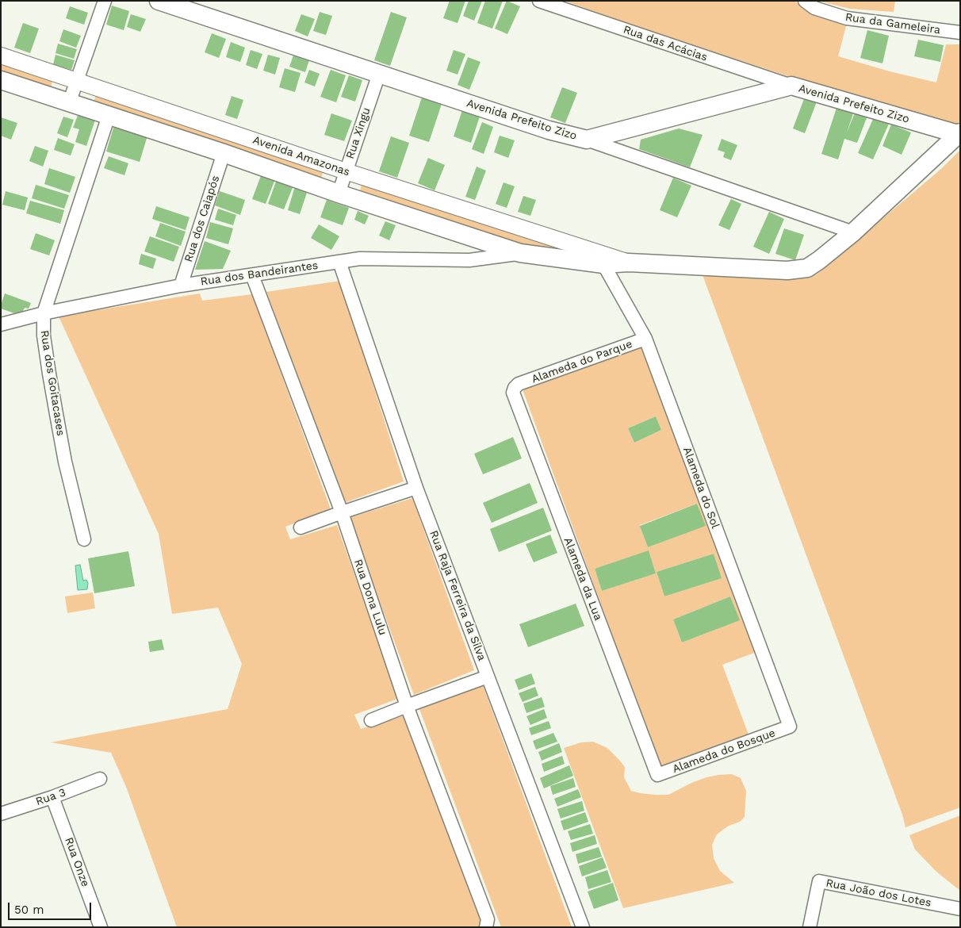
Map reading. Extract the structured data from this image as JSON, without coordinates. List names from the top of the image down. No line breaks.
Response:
{"streets":{"main road":["Avenida Prefeito Zizo","Avenida Amazonas"],"street":["Rua da Gameleira","Rua das Acácias","Rua Xingu","Rua dos Caiapós","Rua dos Bandeirantes","Alameda do Parque","Rua dos Goitacases","Alameda do Sol","Alameda da Lua","Rua Raja Ferreira da Silva","Rua Dona Lulu","Alameda do Bosque","Rua 3","Rua Onze","Rua João dos Lotes"]},"crossings":[["Rua das Acácias","Avenida Prefeito Zizo"],["Avenida Prefeito Zizo","Rua Xingu"],["Rua Xingu","Avenida Amazonas"],["Avenida Amazonas","Rua dos Caiapós"],["Avenida Amazonas","Rua dos Bandeirantes"],["Avenida Amazonas","Rua dos Goitacases"],["Avenida Amazonas","Alameda do Sol"],["Rua dos Caiapós","Rua dos Bandeirantes"],["Rua dos Bandeirantes","Rua dos Goitacases"],["Rua dos Bandeirantes","Rua Raja Ferreira da Silva"],["Rua dos Bandeirantes","Rua Dona Lulu"],["Alameda do Parque","Alameda do Sol"],["Alameda do Parque","Alameda da Lua"],["Alameda do Sol","Alameda do Bosque"],["Alameda da Lua","Alameda do Bosque"],["Rua 3","Rua Onze"]],"scale_bar":"50 m"}
